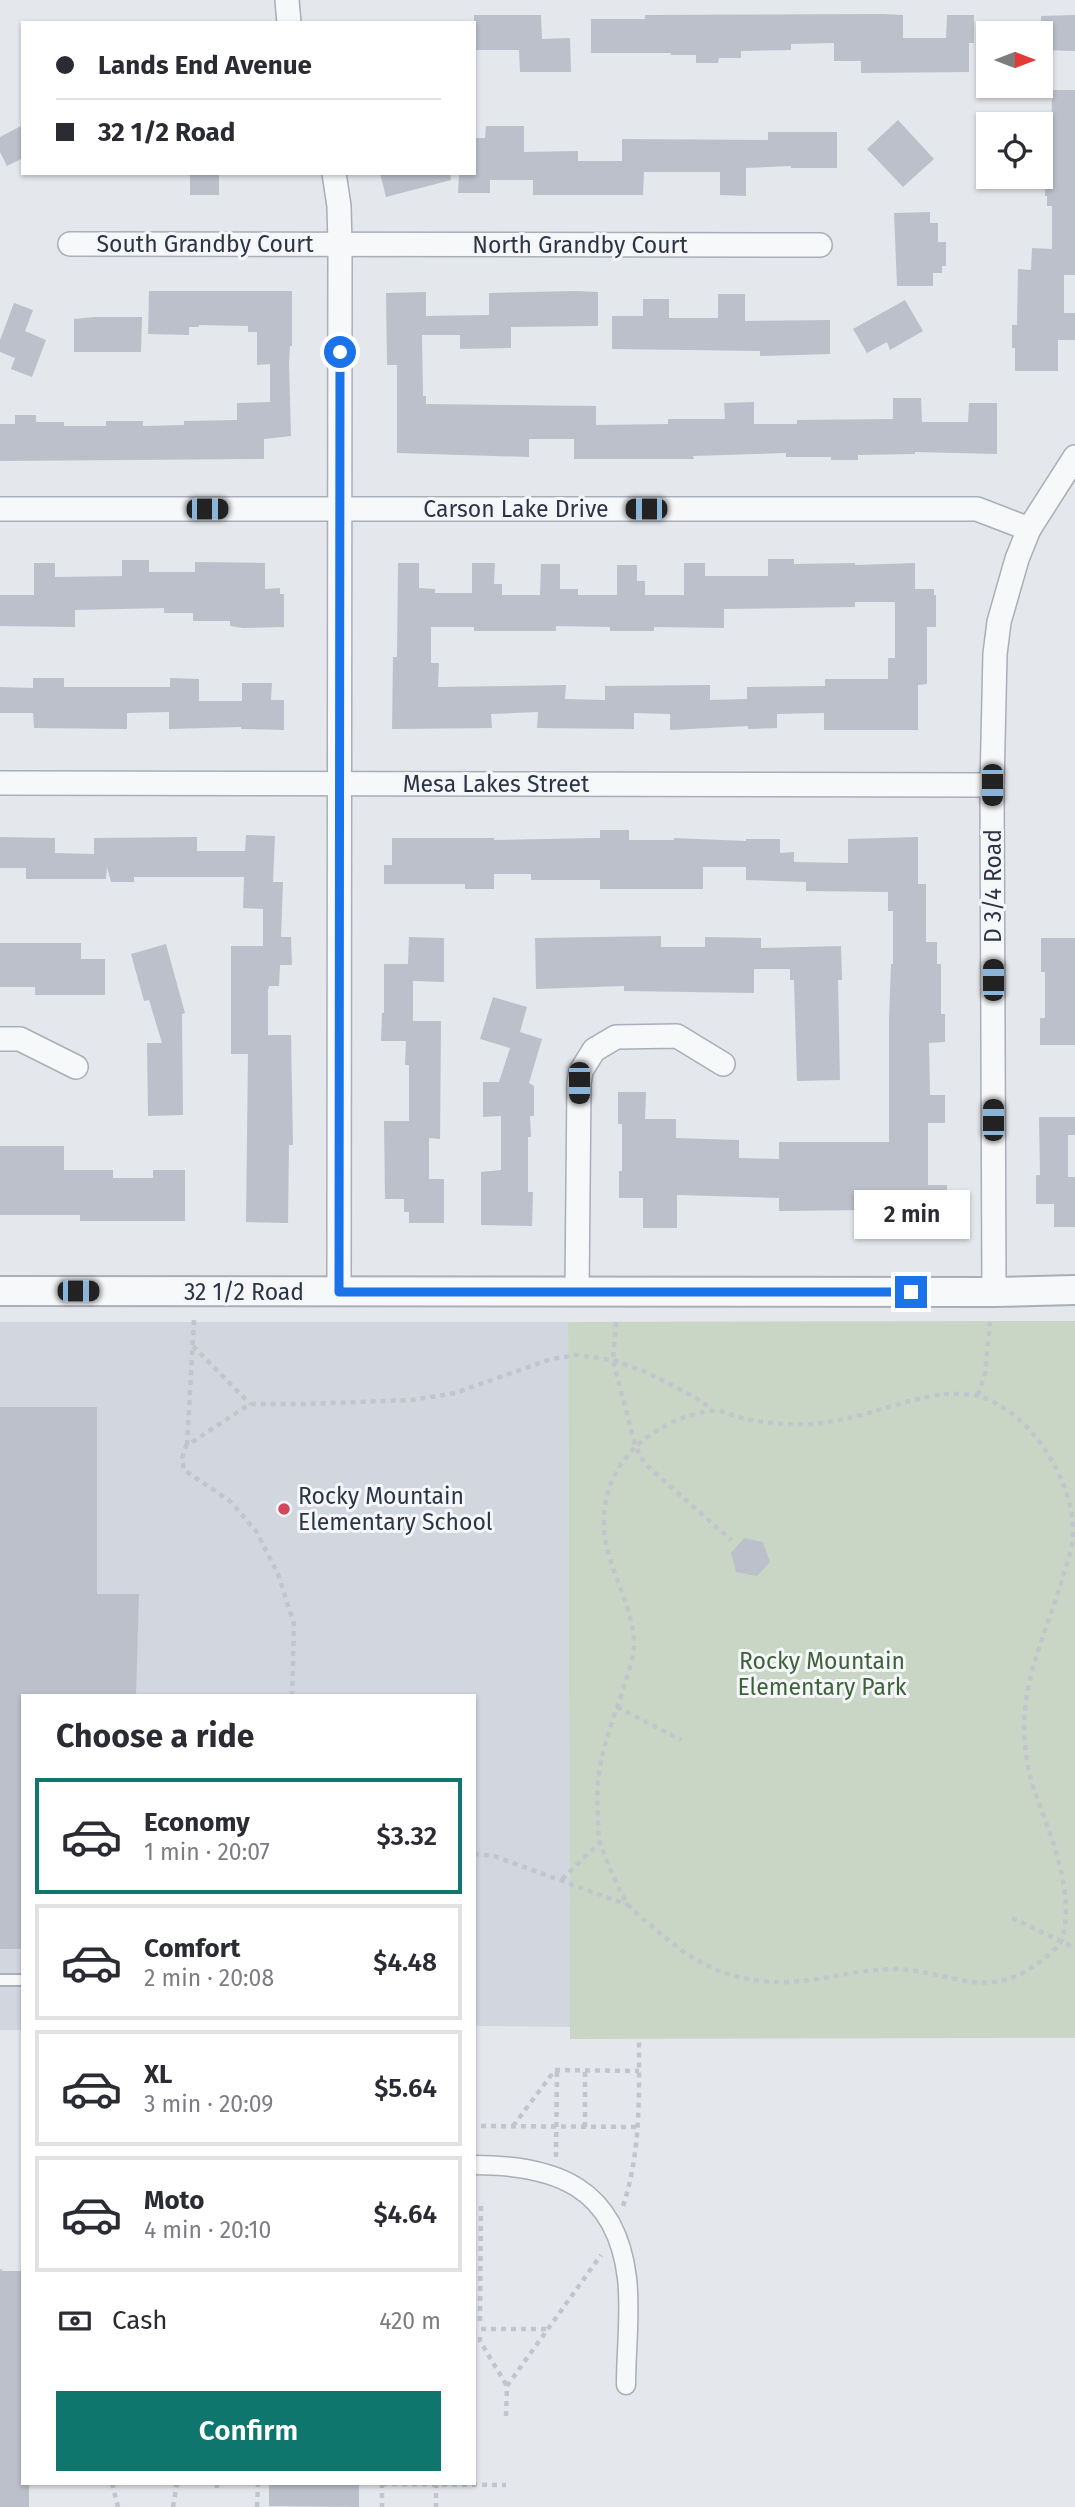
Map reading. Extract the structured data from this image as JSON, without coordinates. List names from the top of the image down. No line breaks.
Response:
{"streets":{"street":["South Grandby Court","North Grandby Court","Carson Lake Drive","Mesa Lakes Street","D 3/4 Road","32 1/2 Road"]},"crossings":[["South Grandby Court","North Grandby Court"],["Carson Lake Drive","D 3/4 Road"],["Mesa Lakes Street","D 3/4 Road"],["D 3/4 Road","32 1/2 Road"]],"parks":["Rocky Mountain Elementary Park"],"places":["Rocky Mountain Elementary School"],"north":"right","page":{"banner":["Lands End Avenue","32 1/2 Road"],"bubble":"2 min","heading":"Choose a ride","list":[{"name":"Economy","note":"1 min · 20:07","value":"$3.32"},{"name":"Comfort","note":"2 min · 20:08","value":"$4.48"},{"name":"XL","note":"3 min · 20:09","value":"$5.64"},{"name":"Moto","note":"4 min · 20:10","value":"$4.64"}],"pay":["Cash","420 m"],"buttons":"Confirm"}}
